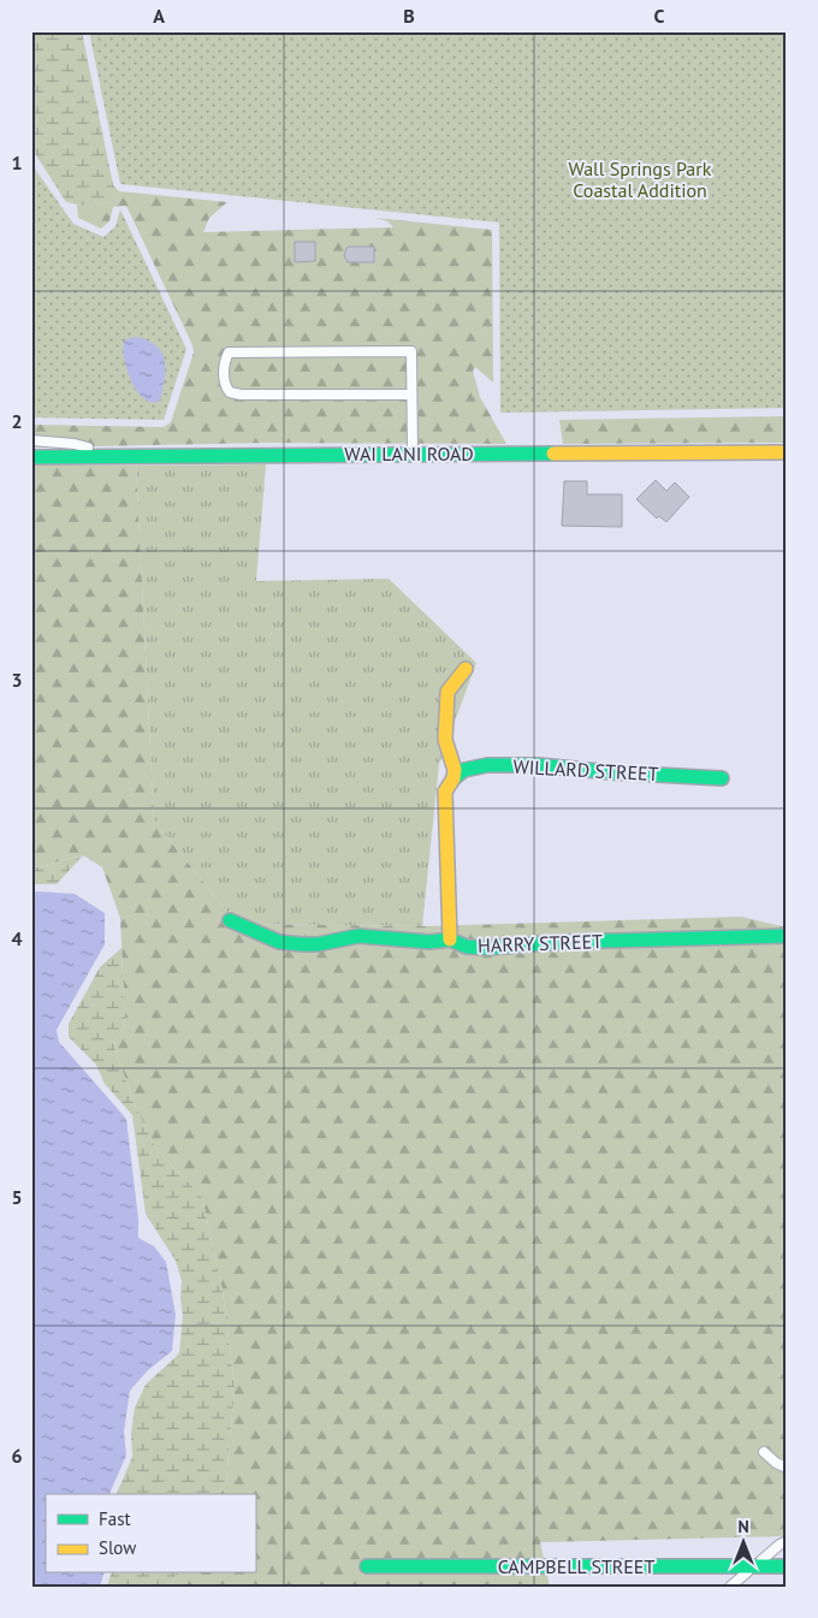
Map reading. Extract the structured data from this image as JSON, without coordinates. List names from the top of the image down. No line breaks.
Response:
{"streets":{"street":["WAI LANI ROAD","WILLARD STREET","HARRY STREET","CAMPBELL STREET"]},"parks":["Wall Springs Park Coastal Addition"],"legend":["Fast","Slow"],"north":"top","grid":{"columns":["A","B","C"],"rows":["1","2","3","4","5","6"]}}
